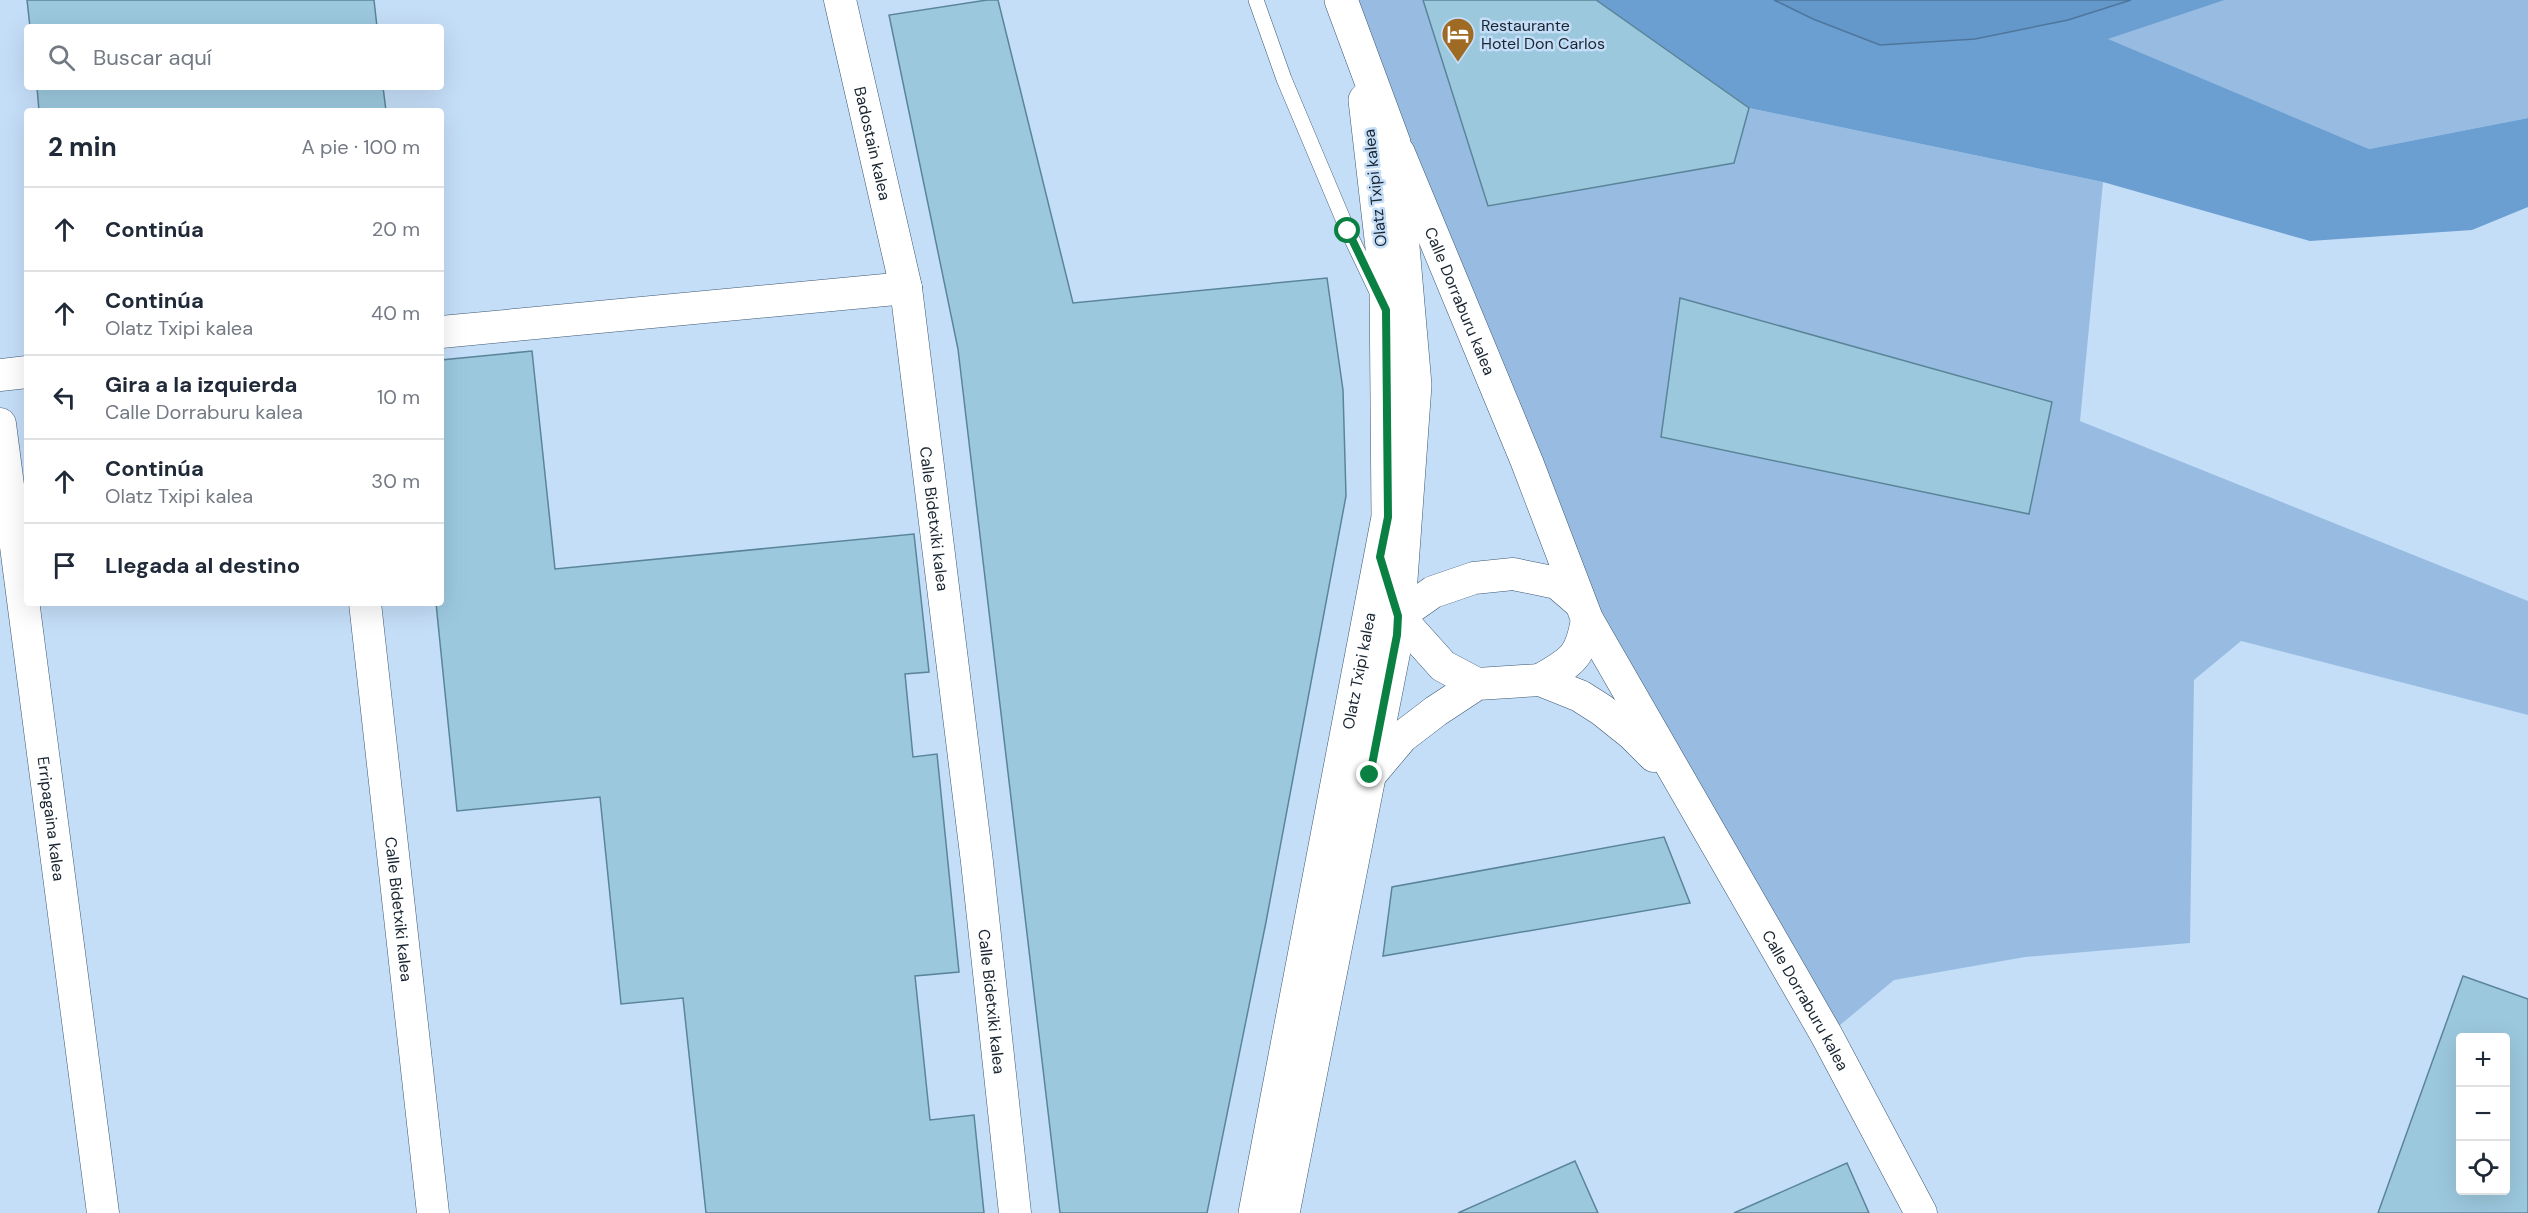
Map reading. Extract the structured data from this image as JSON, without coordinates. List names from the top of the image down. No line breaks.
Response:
{"streets":{"main road":["Olatz Txipi kalea","Calle Dorraburu kalea"],"street":["Badostain kalea","Calle Bidetxiki kalea","Erripagaina kalea"]},"crossings":[["Badostain kalea","Calle Bidetxiki kalea"],["Olatz Txipi kalea","Calle Dorraburu kalea"]],"places":{"hotel":["Restaurante Hotel Don Carlos"]},"page":{"search":"Buscar aquí","heading":["2 min","A pie · 100 m"],"list":[["Continúa","20 m"],["Continúa","Olatz Txipi kalea","40 m"],["Gira a la izquierda","Calle Dorraburu kalea","10 m"],["Continúa","Olatz Txipi kalea","30 m"],"Llegada al destino"],"map_buttons":["+","−"]}}
